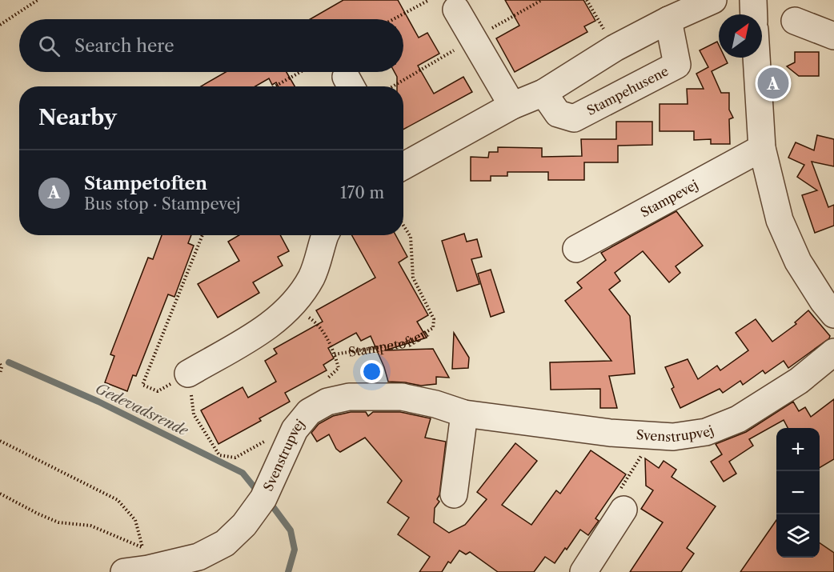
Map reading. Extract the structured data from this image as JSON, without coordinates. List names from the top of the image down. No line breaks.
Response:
{"streets":{"street":["Stampehusene","Stampevej","Svenstrupvej"],"path":["Stampetoften"]},"water":["Gedevadsrende"],"north":"top right","page":{"search":"Search here","pins":"A","heading":"Nearby","list":[{"mark":"A","name":"Stampetoften","note":"Bus stop · Stampevej","value":"170 m"}],"map_buttons":["+","−"]}}
